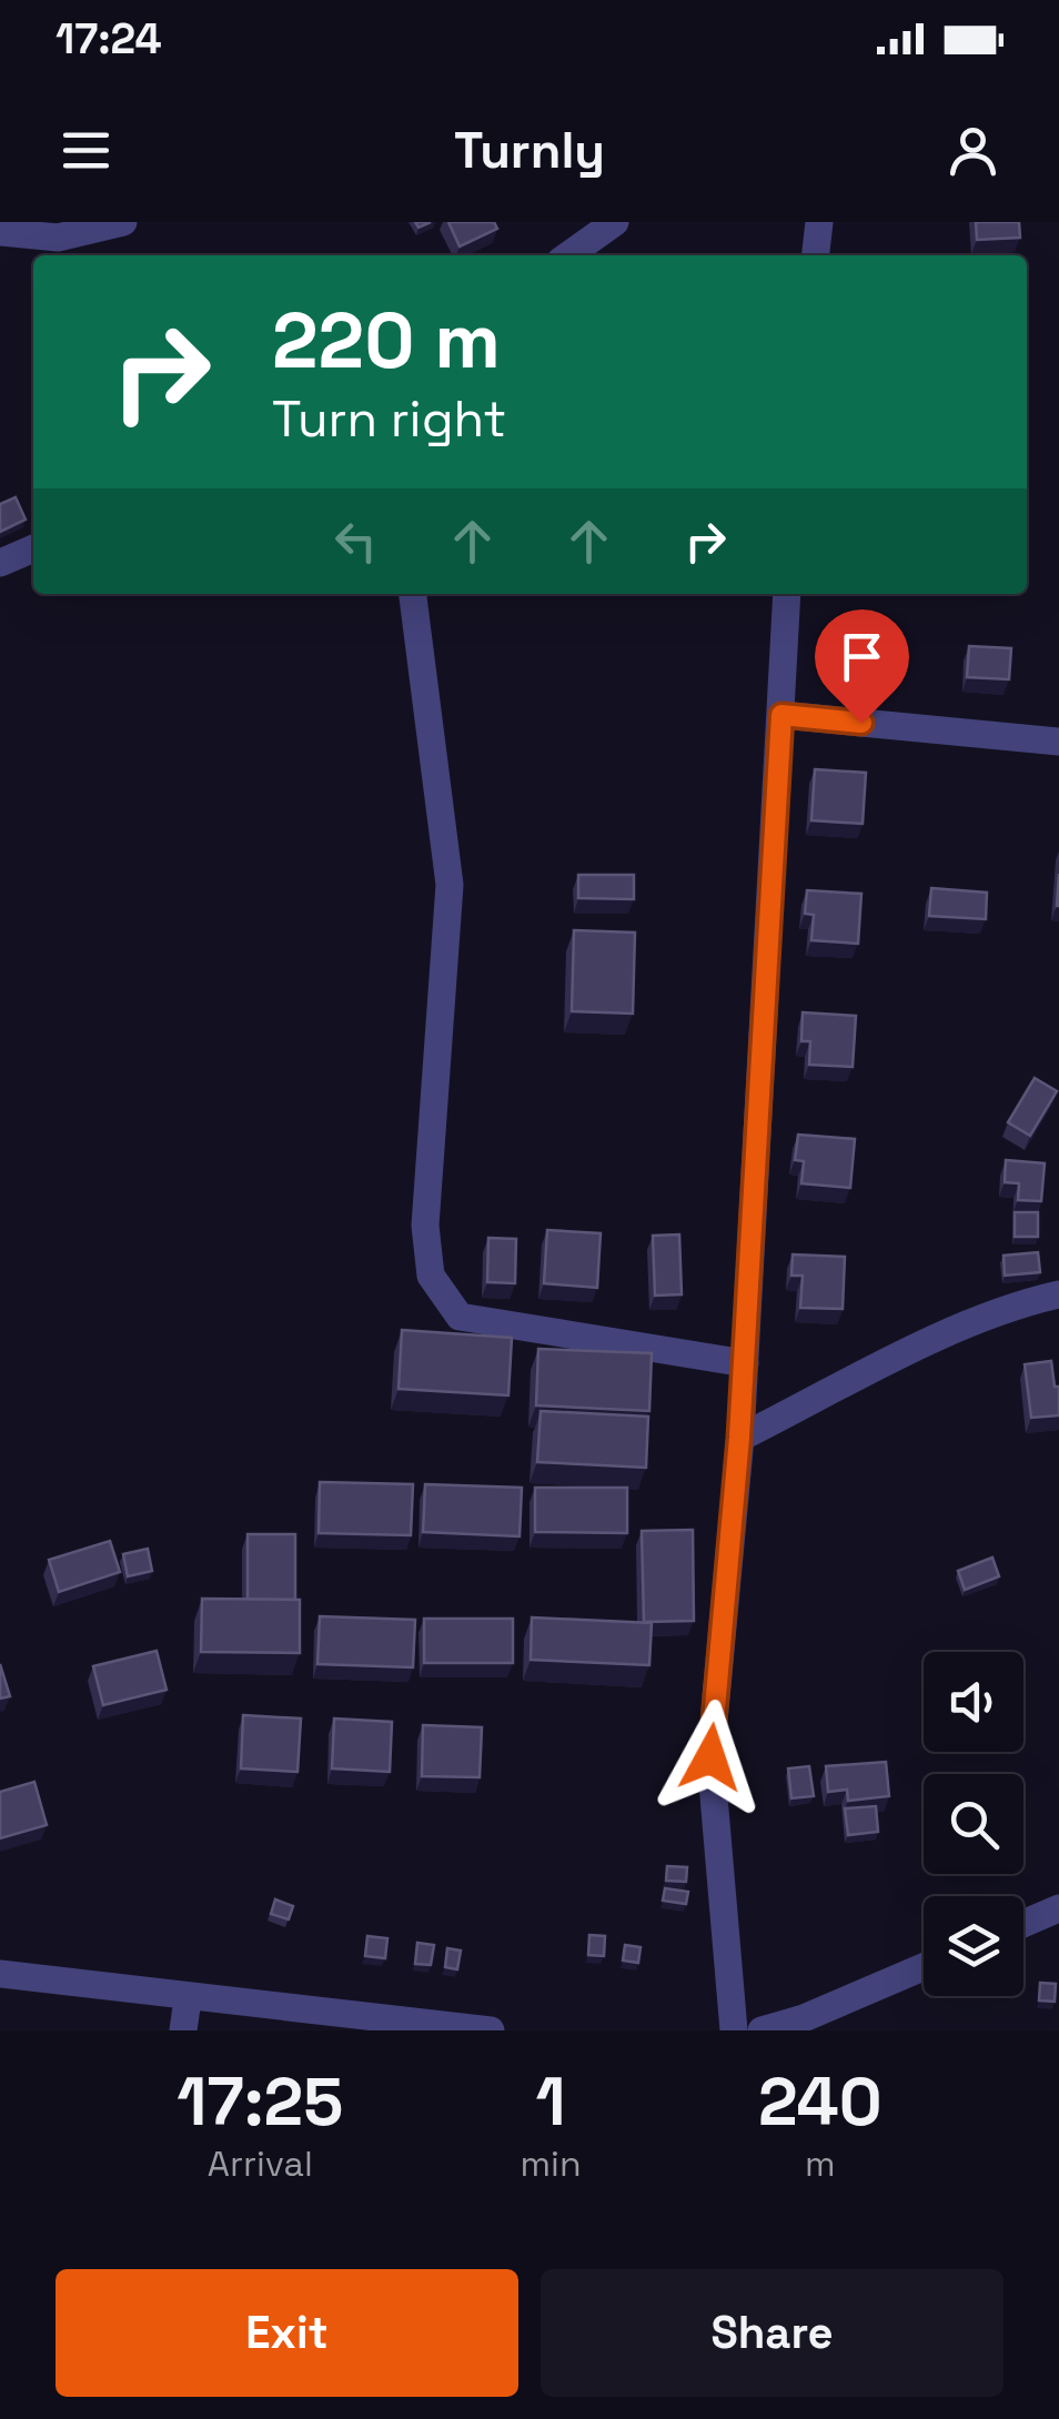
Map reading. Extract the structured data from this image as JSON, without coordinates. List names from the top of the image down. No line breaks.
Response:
{"page":{"status":"17:24","header":"Turnly","turn":["220 m","Turn right"],"eta":["17:25","Arrival","1","min","240","m"],"buttons":["Exit","Share"]}}
